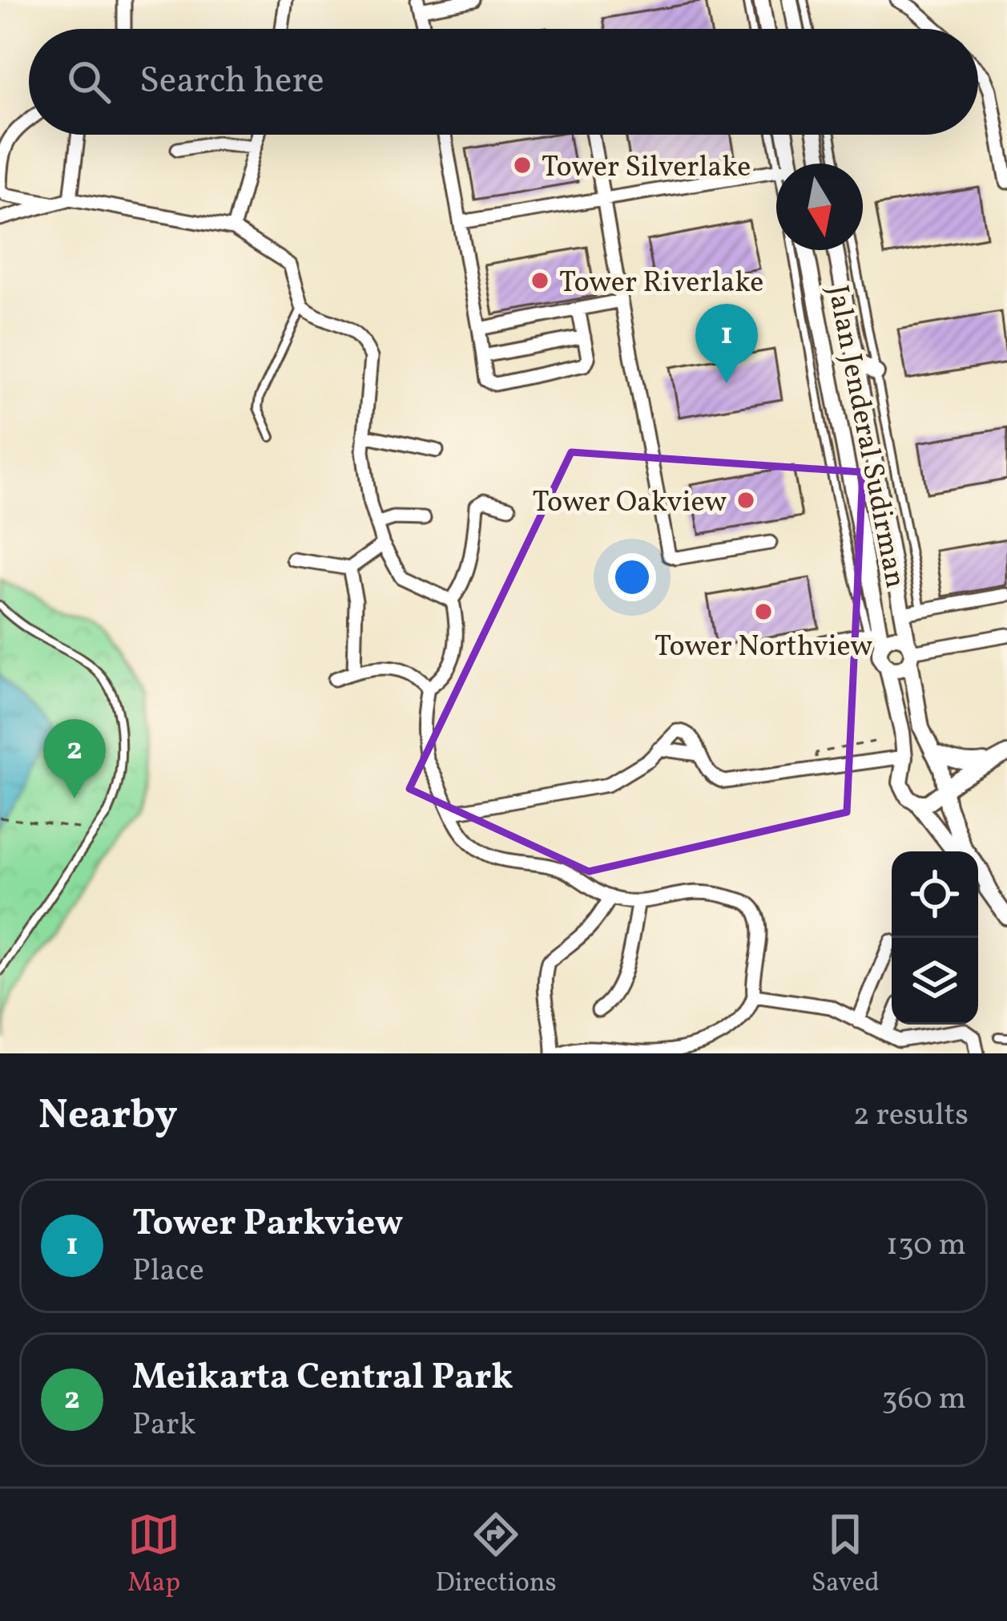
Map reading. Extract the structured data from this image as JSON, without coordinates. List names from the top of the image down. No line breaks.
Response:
{"streets":{"street":["Jalan Jenderal Sudirman"]},"places":["Tower Silverlake","Tower Riverlake","Tower Oakview","Tower Northview"],"north":"bottom","page":{"search":"Search here","pins":["1","2"],"heading":["Nearby","2 results"],"list":[{"mark":"1","name":"Tower Parkview","note":"Place","value":"130 m"},{"mark":"2","name":"Meikarta Central Park","note":"Park","value":"360 m"}],"nav":["Map","Directions","Saved"]}}
